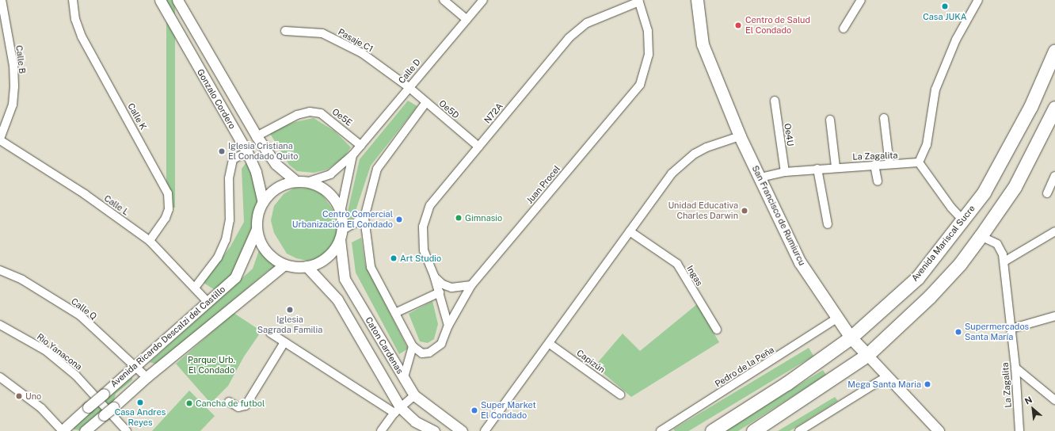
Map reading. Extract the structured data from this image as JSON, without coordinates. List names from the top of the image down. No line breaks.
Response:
{"streets":{"main road":["San Francisco de Rumiurcu","Avenida Mariscal Sucre"],"street":["Pasaje C1","Calle B","Calle D","Gonzalo Cordero","Oe5D","N72A","Calle K","Oe5E","Oe4U","La Zagalita","Juan Procel","Calle L","Ingas","Calle Q","Avenida Ricardo Descalzi del Castillo","Caton Cardenas","Rio Yanacona","Capizún","Pedro de la Peña"]},"crossings":[["Pasaje C1","Calle D"],["Pasaje C1","Oe5D"],["Calle B","Calle L"],["Calle D","Gonzalo Cordero"],["Calle D","Oe5D"],["Calle D","Oe5E"],["Calle D","Avenida Ricardo Descalzi del Castillo"],["Calle D","Caton Cardenas"],["Gonzalo Cordero","Oe5E"],["Gonzalo Cordero","Avenida Ricardo Descalzi del Castillo"],["Gonzalo Cordero","Caton Cardenas"],["Oe5D","N72A"],["N72A","Juan Procel"],["Calle K","Calle L"],["Oe4U","La Zagalita"],["La Zagalita","San Francisco de Rumiurcu"],["Calle L","Avenida Ricardo Descalzi del Castillo"],["San Francisco de Rumiurcu","Avenida Mariscal Sucre"],["San Francisco de Rumiurcu","Pedro de la Peña"],["Calle Q","Avenida Ricardo Descalzi del Castillo"],["Avenida Ricardo Descalzi del Castillo","Caton Cardenas"]],"parks":["Parque Urb. El Condado"],"places":["Casa JUKA","Centro de Salud El Condado","Iglesia Cristiana El Condado Quito","Unidad Educativa Charles Darwin","Gimnasio","Centro Comercial Urbanización El Condado","Art Studio","Iglesia Sagrada Familia","Supermercados Santa María","Mega Santa Maria","Uno","Casa Andres Reyes","Cancha de futbol","Super Market El Condado"],"north":"top left"}
